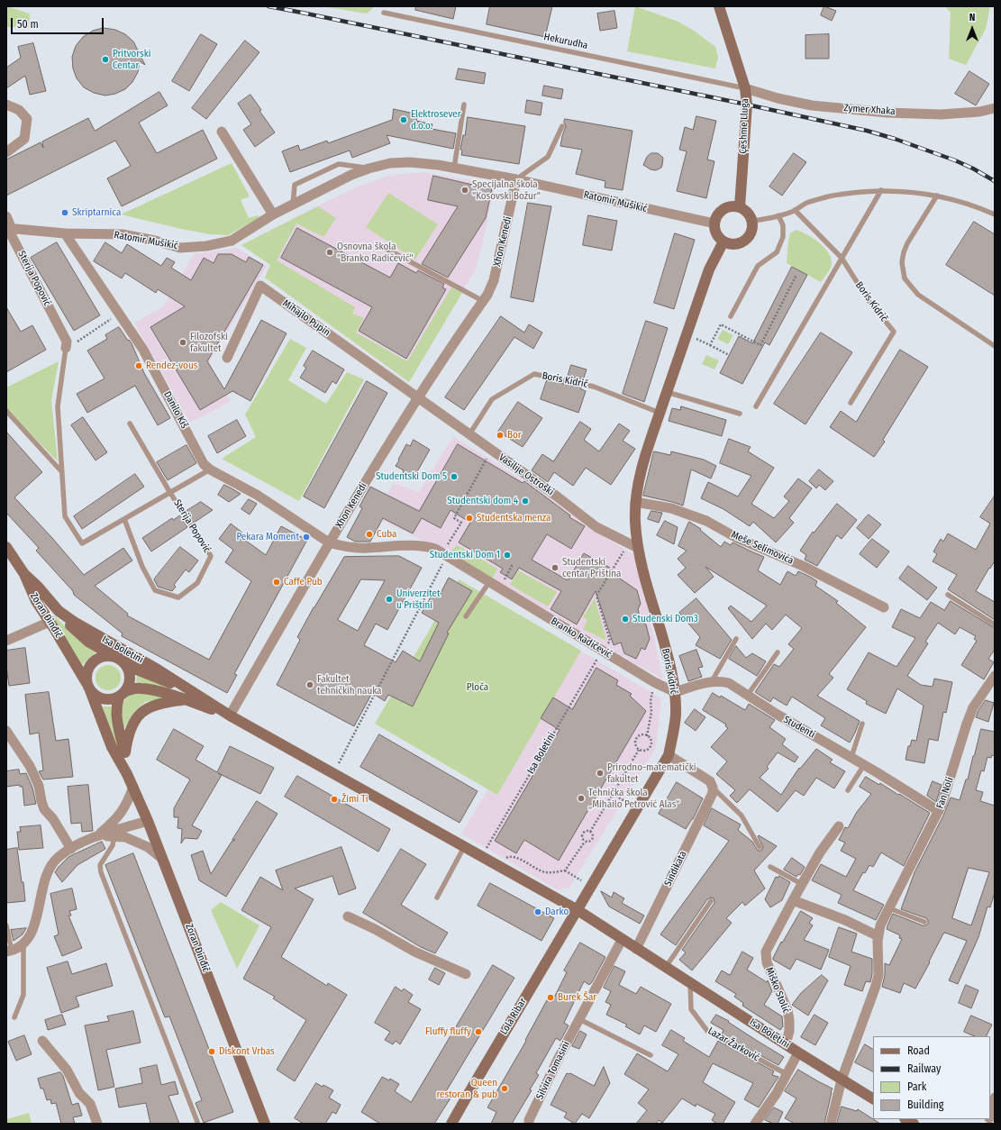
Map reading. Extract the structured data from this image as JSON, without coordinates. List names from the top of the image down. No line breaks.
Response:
{"streets":{"main road":["Çeshme Lluga","Boris Kidrič","Zoran Đinđič","Isa Boletini","Lola Ribar"],"street":["Zymer Xhaka","Ratomir Mušikić","Xhon Kenedi","Sterija Popović","Mihajlo Pupin","Danilo Kiš","Vasilije Ostroški","Meše Selimovića","Branko Radičević","Studenti","Fan Noli","Sindikata","Miško Stolić","Silvira Tomasini"],"lane":["Hekurudha","Lazar Žarković"]},"crossings":[["Hekurudha","Zymer Xhaka"],["Hekurudha","Çeshme Lluga"],["Zymer Xhaka","Çeshme Lluga"],["Çeshme Lluga","Ratomir Mušikić"],["Çeshme Lluga","Boris Kidrič"],["Ratomir Mušikić","Xhon Kenedi"],["Ratomir Mušikić","Sterija Popović"],["Ratomir Mušikić","Boris Kidrič"],["Ratomir Mušikić","Danilo Kiš"],["Xhon Kenedi","Mihajlo Pupin"],["Xhon Kenedi","Danilo Kiš"],["Xhon Kenedi","Vasilije Ostroški"],["Xhon Kenedi","Branko Radičević"],["Xhon Kenedi","Isa Boletini"],["Sterija Popović","Danilo Kiš"],["Boris Kidrič","Vasilije Ostroški"],["Boris Kidrič","Meše Selimovića"],["Boris Kidrič","Branko Radičević"],["Boris Kidrič","Isa Boletini"],["Boris Kidrič","Studenti"],["Boris Kidrič","Lola Ribar"],["Mihajlo Pupin","Vasilije Ostroški"],["Danilo Kiš","Branko Radičević"],["Vasilije Ostroški","Isa Boletini"],["Zoran Đinđič","Isa Boletini"],["Branko Radičević","Isa Boletini"],["Branko Radičević","Studenti"],["Isa Boletini","Fan Noli"],["Isa Boletini","Sindikata"],["Isa Boletini","Miško Stolić"],["Isa Boletini","Lola Ribar"],["Isa Boletini","Lazar Žarković"],["Isa Boletini","Silvira Tomasini"],["Studenti","Fan Noli"]],"parks":["Ploča"],"places":["Pritvorski Centar","Elektrosever d.o.o.","Specijalna škola \"Kosovski Božur\"","Skriptarnica","Osnovna škola \"Branko Radičević\"","Filozofski fakultet","Rendez-vous","Bor","Studentski Dom 5","Studentski dom 4","Studentska menza","Cuba","Pekara Moment","Studentski Dom 1","Studentski centar Priština","Caffe Pub","Univerzitet u Prištini","Studenski Dom3","Fakultet tehničkih nauka","Prirodno-matematički fakultet","Tehnička škola „Mihailo Petrović Alas“","Žimi Ti","Darko","Burek Šar","Fluffy fluffy","Diskont Vrbas","Queen restoran & pub"],"legend":["Road","Railway","Park","Building"],"scale_bar":"50 m","north":"top"}
